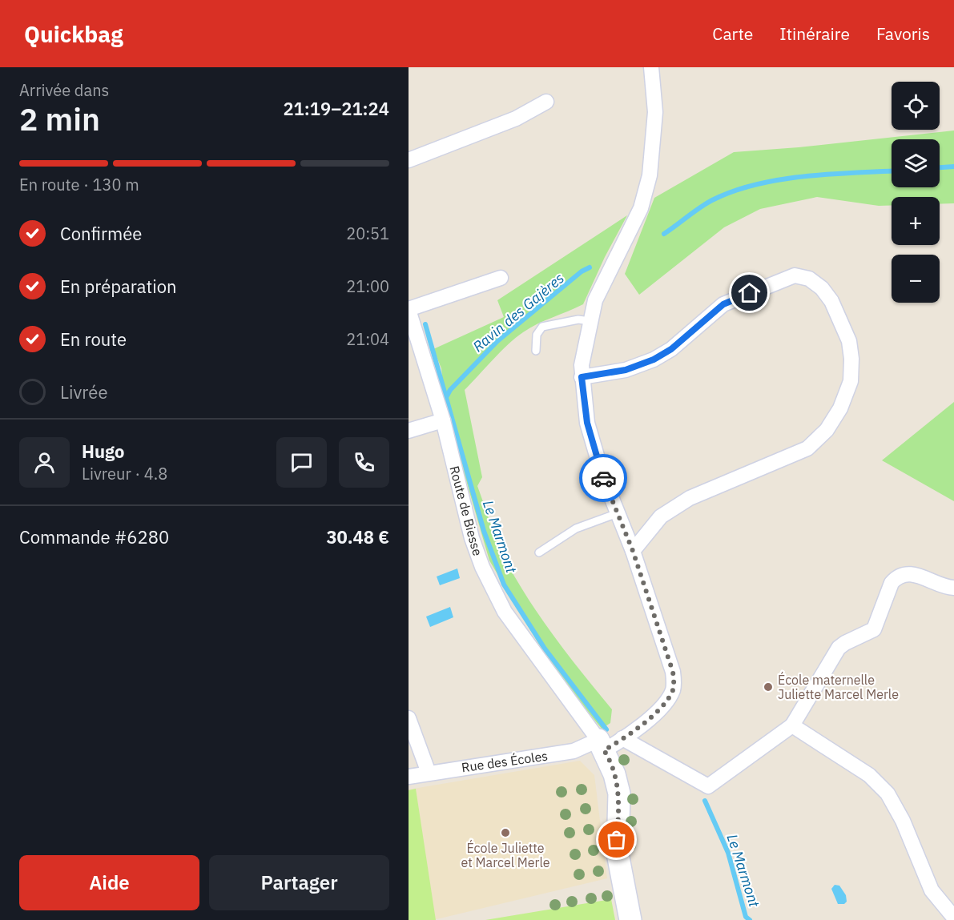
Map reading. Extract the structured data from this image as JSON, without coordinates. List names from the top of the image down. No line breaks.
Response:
{"streets":{"street":["Route de Biesse","Rue des Écoles"]},"crossings":[["Route de Biesse","Rue des Écoles"]],"water":["Ravin des Gajères","Le Marmont"],"places":["École maternelle Juliette Marcel Merle","École Juliette et Marcel Merle"],"page":{"header":"Quickbag","nav":["Carte","Itinéraire","Favoris"],"heading":["2 min","Arrivée dans","21:19–21:24"],"panel":["Hugo","Livreur · 4.8","Commande #6280","30.48 €"],"map_buttons":["+","−"],"bar":"En route · 130 m","list":[["Confirmée","20:51"],["En préparation","21:00"],["En route","21:04"],"Livrée"],"buttons":["Aide","Partager"]}}
